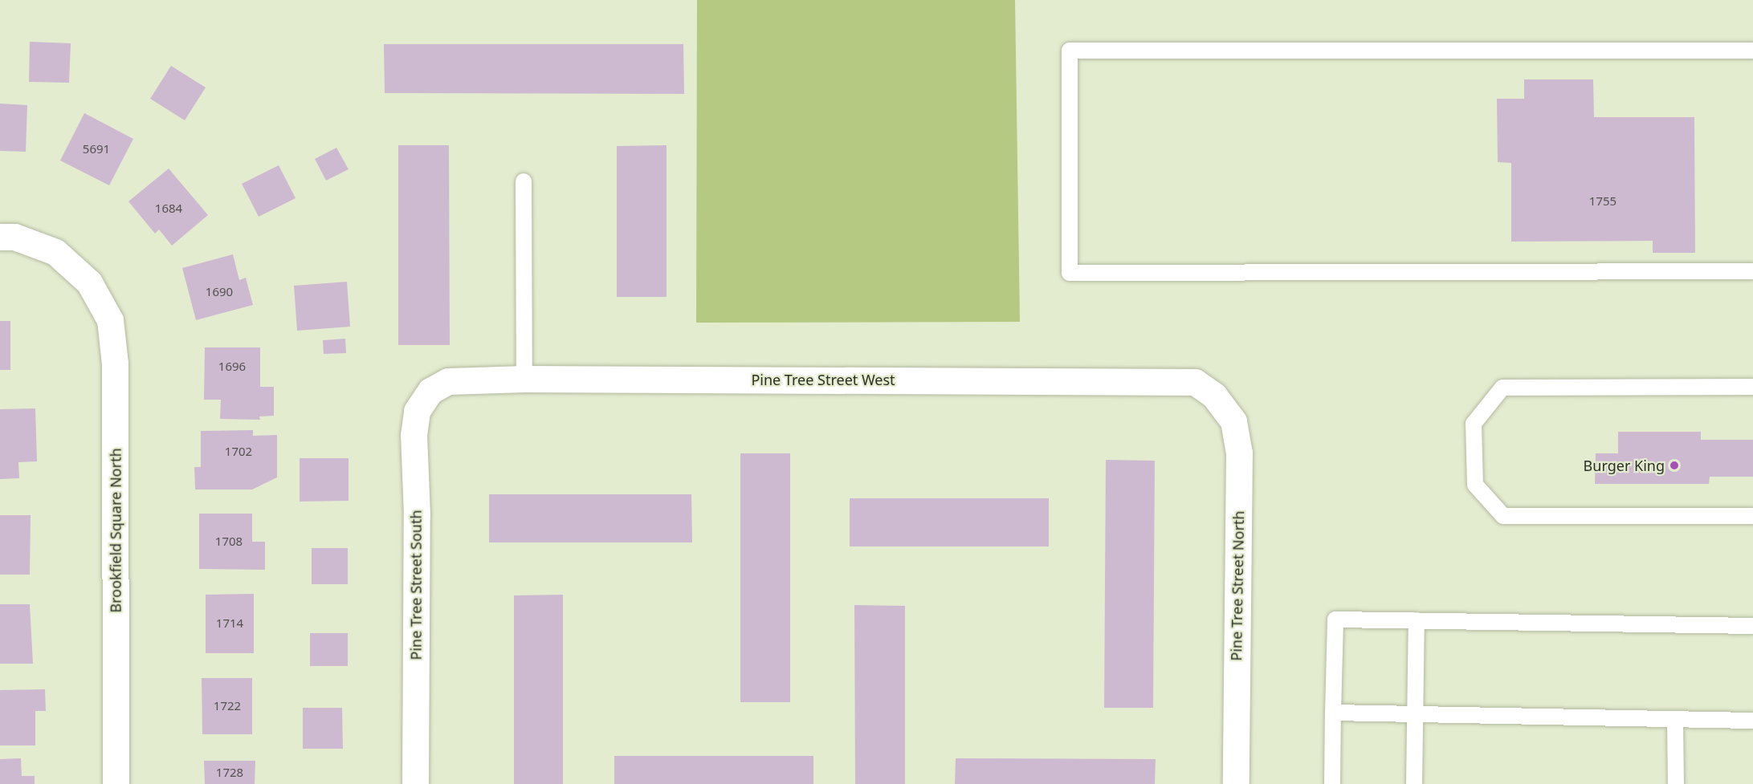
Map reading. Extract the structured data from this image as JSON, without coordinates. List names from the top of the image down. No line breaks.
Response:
{"streets":{"street":["Pine Tree Street West","Brookfield Square North","Pine Tree Street South","Pine Tree Street North"]},"crossings":[["Pine Tree Street West","Pine Tree Street South"],["Pine Tree Street West","Pine Tree Street North"]],"places":["Burger King"],"house_numbers":["5691","1755","1684","1690","1696","1702","1708","1714","1722","1728"]}
